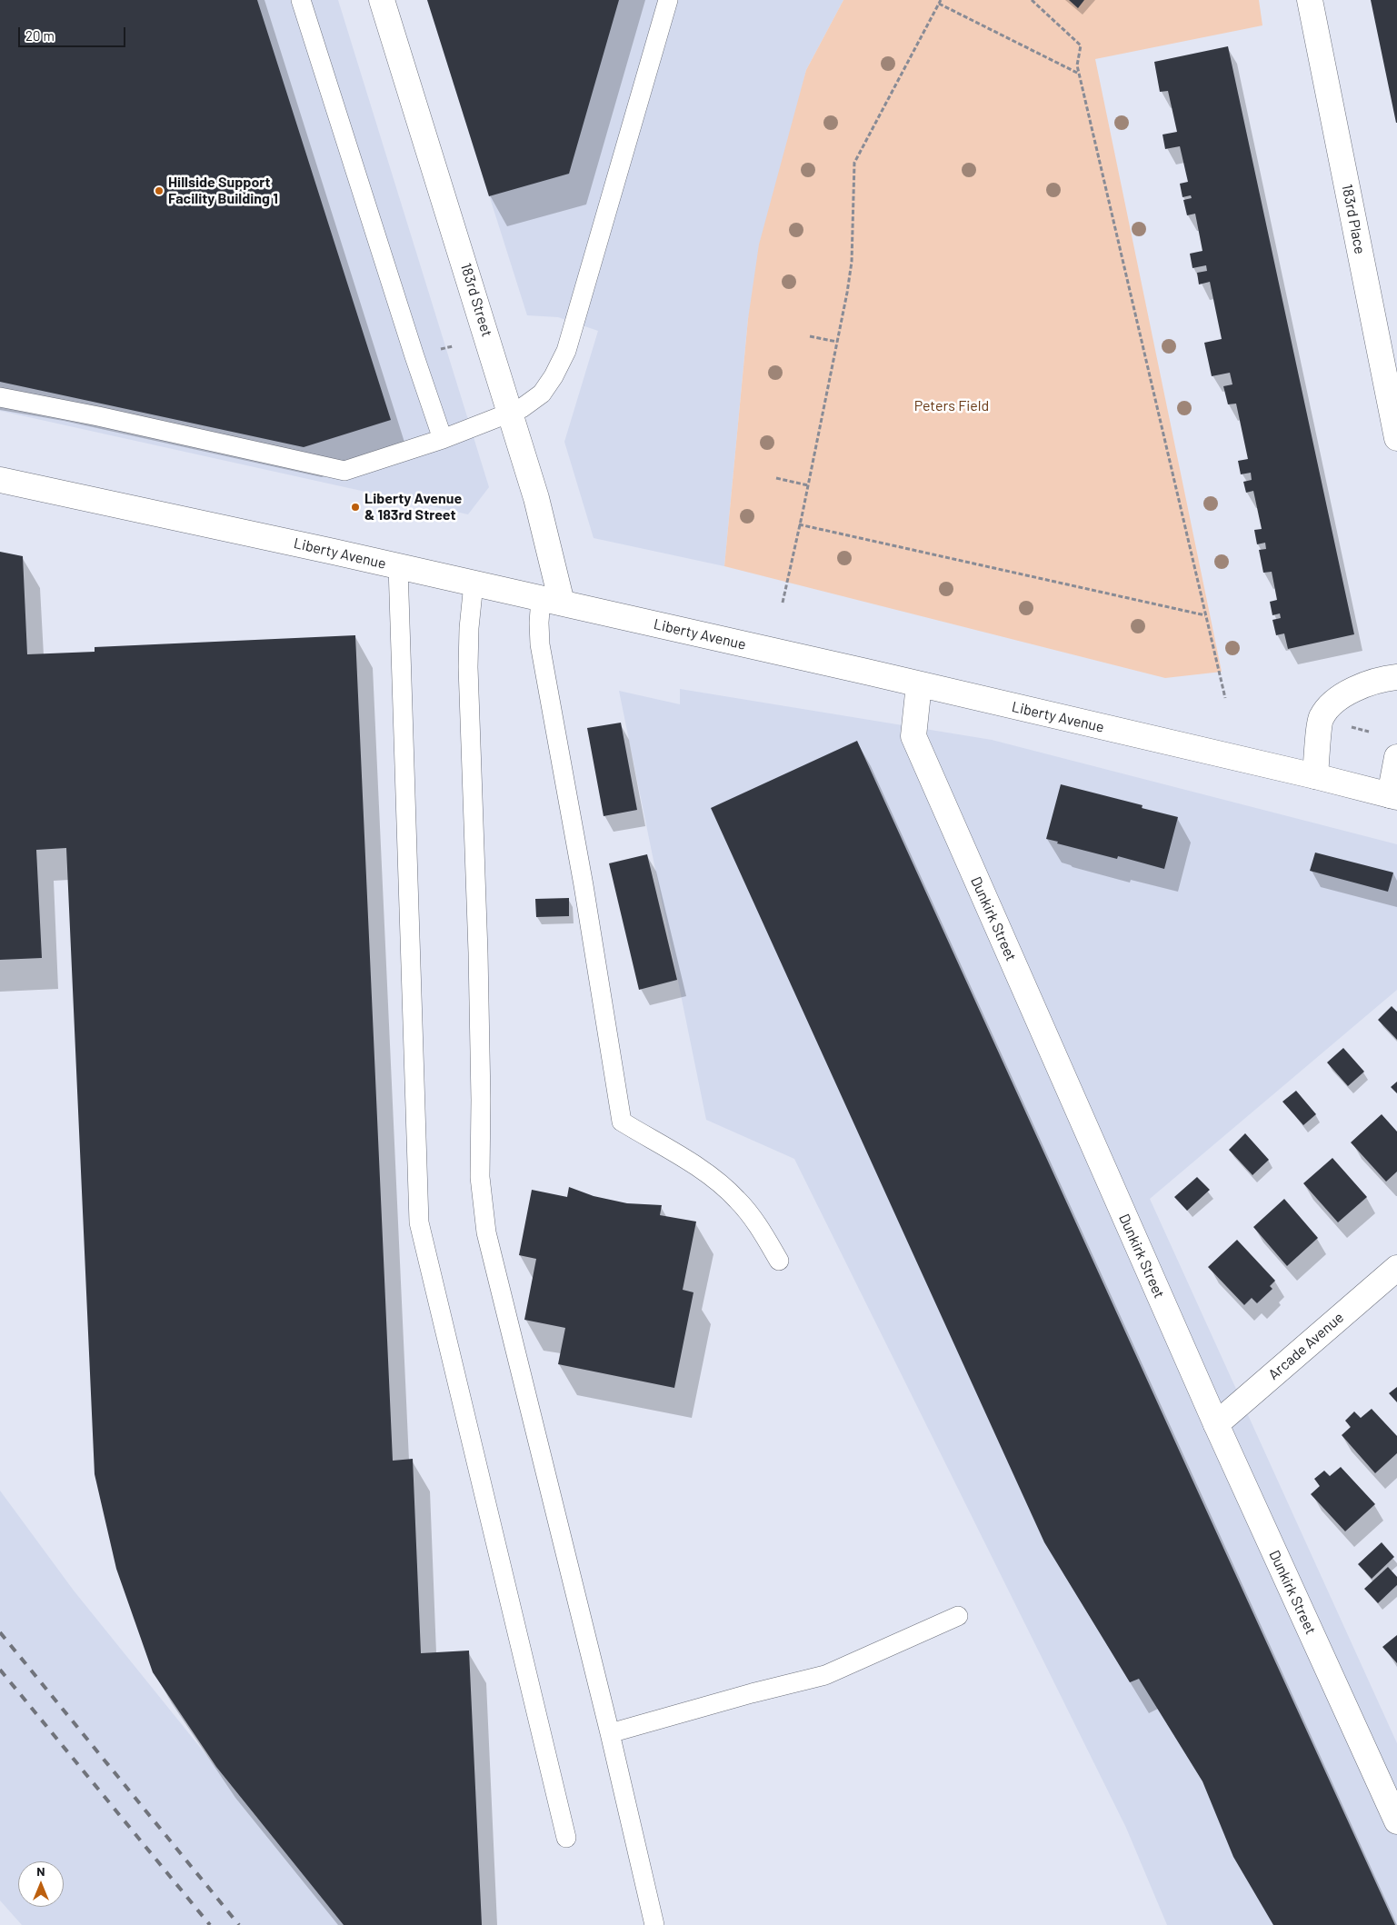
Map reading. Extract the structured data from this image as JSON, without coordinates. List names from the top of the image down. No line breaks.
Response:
{"streets":{"main road":["183rd Place","183rd Street","Liberty Avenue","Dunkirk Street","Arcade Avenue"]},"crossings":[["183rd Street","Liberty Avenue"],["Liberty Avenue","Dunkirk Street"],["Dunkirk Street","Arcade Avenue"]],"parks":["Peters Field"],"places":["Hillside Support Facility Building 1","Liberty Avenue & 183rd Street"],"scale_bar":"20 m","north":"top"}
